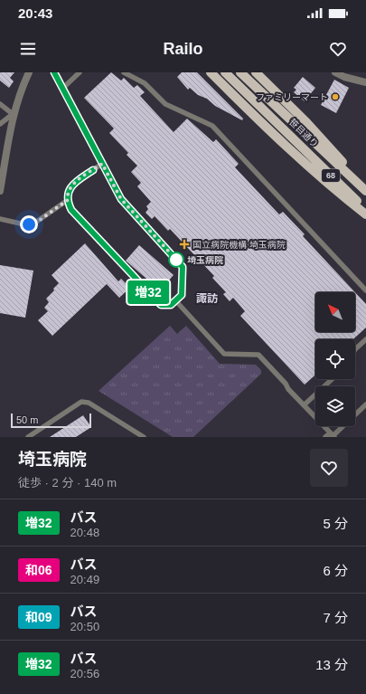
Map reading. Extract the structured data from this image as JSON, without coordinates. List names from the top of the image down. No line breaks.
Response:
{"streets":{"main road":["笹目通り","68"]},"districts":["諏訪"],"places":{"other":["ファミリーマート","埼玉病院"],"health":["国立病院機構 埼玉病院"]},"lines":["bus line 増32"],"scale_bar":"50 m","north":"top left","page":{"status":"20:43","header":"Railo","on_map":"増32","scale":"50 m","heading":["埼玉病院","徒歩 · 2 分 · 140 m"],"list":[{"mark":"増32","name":"バス","note":"20:48","value":"5 分"},{"mark":"和06","name":"バス","note":"20:49","value":"6 分"},{"mark":"和09","name":"バス","note":"20:50","value":"7 分"},{"mark":"増32","name":"バス","note":"20:56","value":"13 分"}]}}
